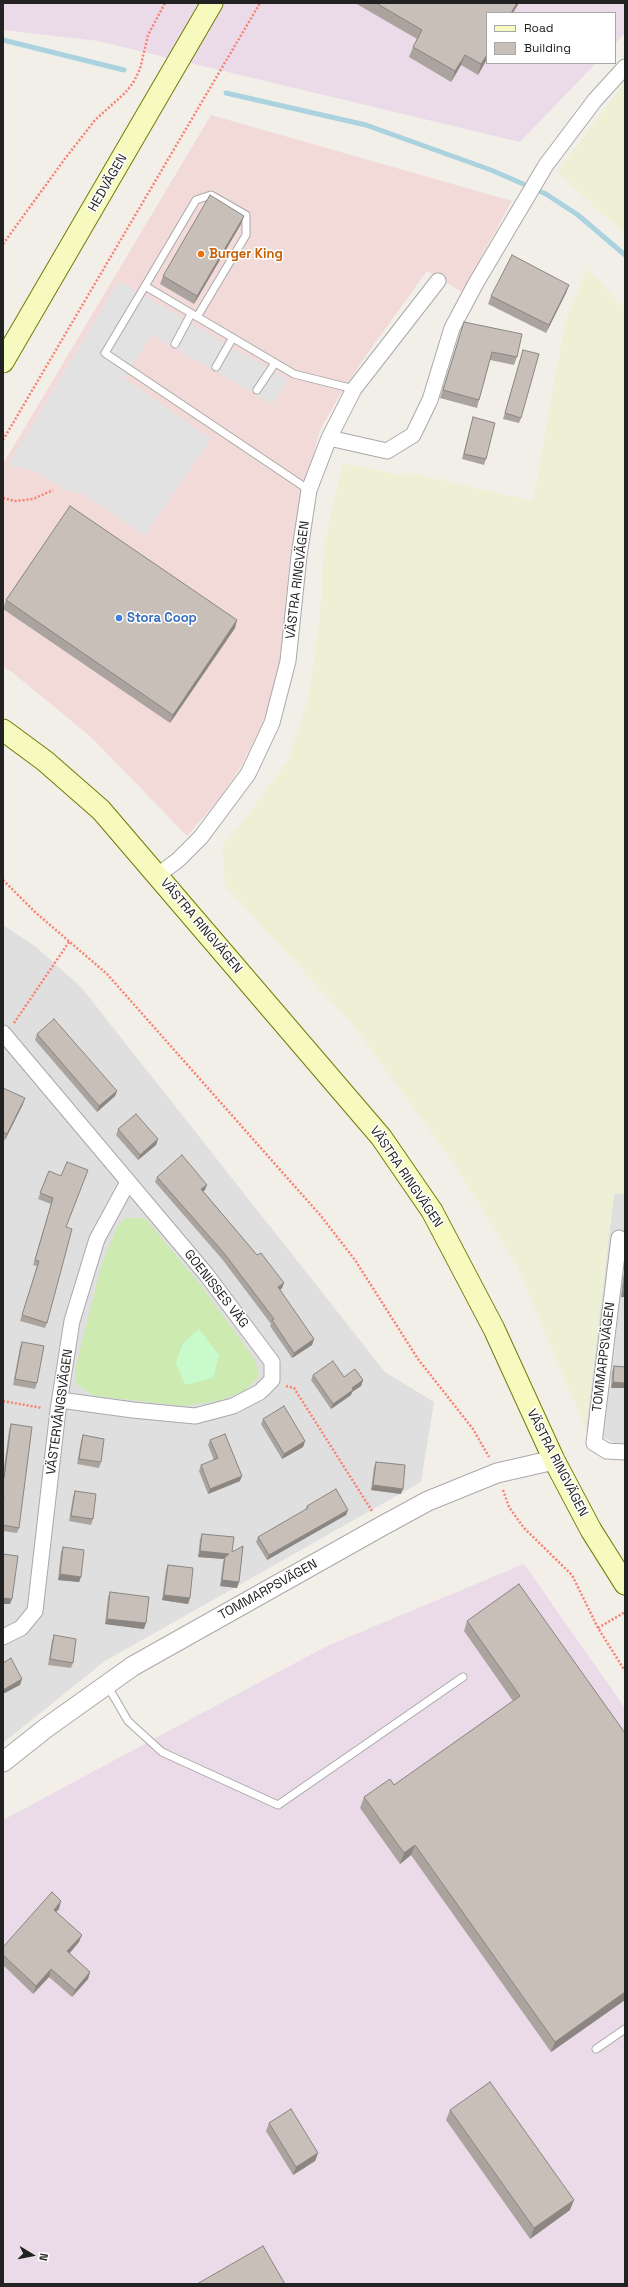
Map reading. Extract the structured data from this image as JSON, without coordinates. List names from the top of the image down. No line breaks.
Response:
{"streets":{"main road":["HEDVÄGEN","VÄSTRA RINGVÄGEN"],"street":["GOENISSES VÄG","TOMMARPSVÄGEN","VÄSTERVÅNGSVÄGEN"]},"crossings":[["VÄSTRA RINGVÄGEN","TOMMARPSVÄGEN"],["GOENISSES VÄG","VÄSTERVÅNGSVÄGEN"]],"places":["Burger King","Stora Coop"],"legend":["Road","Building"],"north":"right"}
